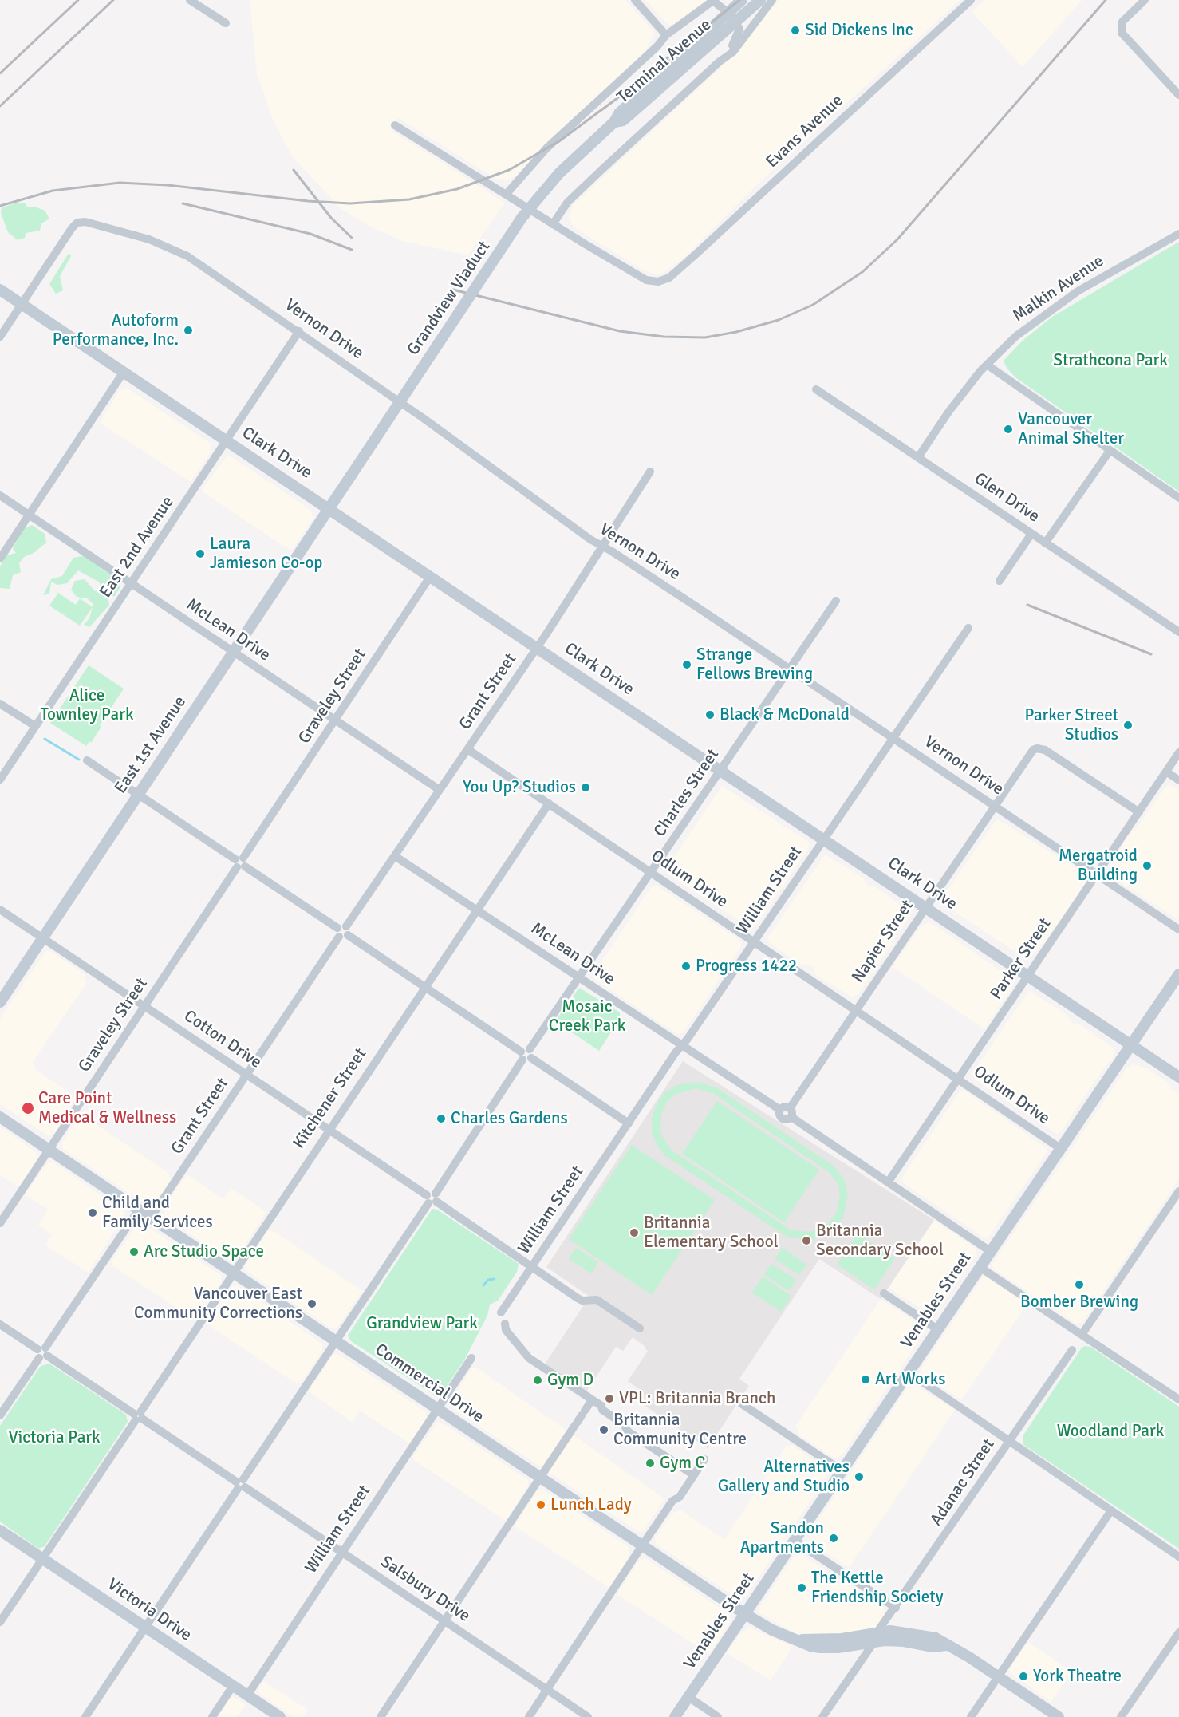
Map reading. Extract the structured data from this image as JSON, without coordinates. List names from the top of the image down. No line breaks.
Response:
{"streets":{"main road":["Terminal Avenue","Grandview Viaduct","Clark Drive","East 1st Avenue","Venables Street","Commercial Drive","Victoria Drive"],"street":["Evans Avenue","Malkin Avenue","Vernon Drive","Glen Drive","East 2nd Avenue","McLean Drive","Grant Street","Graveley Street","Charles Street","Odlum Drive","William Street","Napier Street","Parker Street","Cotton Drive","Kitchener Street","Adanac Street","Salsbury Drive"]},"crossings":[["Terminal Avenue","Grandview Viaduct"],["Malkin Avenue","Glen Drive"],["Grandview Viaduct","Clark Drive"],["Grandview Viaduct","East 1st Avenue"],["Vernon Drive","Clark Drive"],["Vernon Drive","East 2nd Avenue"],["Vernon Drive","Grant Street"],["Vernon Drive","Charles Street"],["Vernon Drive","William Street"],["Vernon Drive","Napier Street"],["Vernon Drive","Parker Street"],["Clark Drive","East 2nd Avenue"],["Clark Drive","Grant Street"],["Clark Drive","Graveley Street"],["Clark Drive","East 1st Avenue"],["Clark Drive","Charles Street"],["Clark Drive","William Street"],["Clark Drive","Napier Street"],["Clark Drive","Parker Street"],["Clark Drive","Venables Street"],["East 2nd Avenue","McLean Drive"],["McLean Drive","Grant Street"],["McLean Drive","Graveley Street"],["McLean Drive","East 1st Avenue"],["McLean Drive","Charles Street"],["McLean Drive","William Street"],["McLean Drive","Napier Street"],["McLean Drive","Parker Street"],["McLean Drive","Kitchener Street"],["McLean Drive","Venables Street"],["Grant Street","Odlum Drive"],["Grant Street","Cotton Drive"],["Grant Street","Commercial Drive"],["Graveley Street","Cotton Drive"],["Graveley Street","Commercial Drive"],["East 1st Avenue","Cotton Drive"],["Charles Street","Odlum Drive"],["Charles Street","Cotton Drive"],["Charles Street","Commercial Drive"],["Charles Street","Salsbury Drive"],["Charles Street","Victoria Drive"],["Odlum Drive","William Street"],["Odlum Drive","Napier Street"],["Odlum Drive","Parker Street"],["Odlum Drive","Kitchener Street"],["Odlum Drive","Venables Street"],["William Street","Cotton Drive"],["William Street","Commercial Drive"],["William Street","Salsbury Drive"],["William Street","Victoria Drive"],["Napier Street","Parker Street"],["Cotton Drive","Kitchener Street"],["Kitchener Street","Commercial Drive"],["Kitchener Street","Salsbury Drive"],["Kitchener Street","Victoria Drive"],["Venables Street","Commercial Drive"]],"parks":["Strathcona Park","Alice Townley Park","Mosaic Creek Park","Grandview Park","Woodland Park","Victoria Park"],"places":["Sid Dickens Inc","Autoform Performance, Inc.","Vancouver Animal Shelter","Laura Jamieson Co-op","Strange Fellows Brewing","Black & McDonald","Parker Street Studios","You Up? Studios","Mergatroid Building","Progress 1422","Care Point Medical & Wellness","Charles Gardens","Child and Family Services","Britannia Elementary School","Britannia Secondary School","Arc Studio Space","Bomber Brewing","Vancouver East Community Corrections","Art Works","Gym D","VPL: Britannia Branch","Britannia Community Centre","Gym C","Alternatives Gallery and Studio","Lunch Lady","Sandon Apartments","The Kettle Friendship Society","York Theatre"]}
